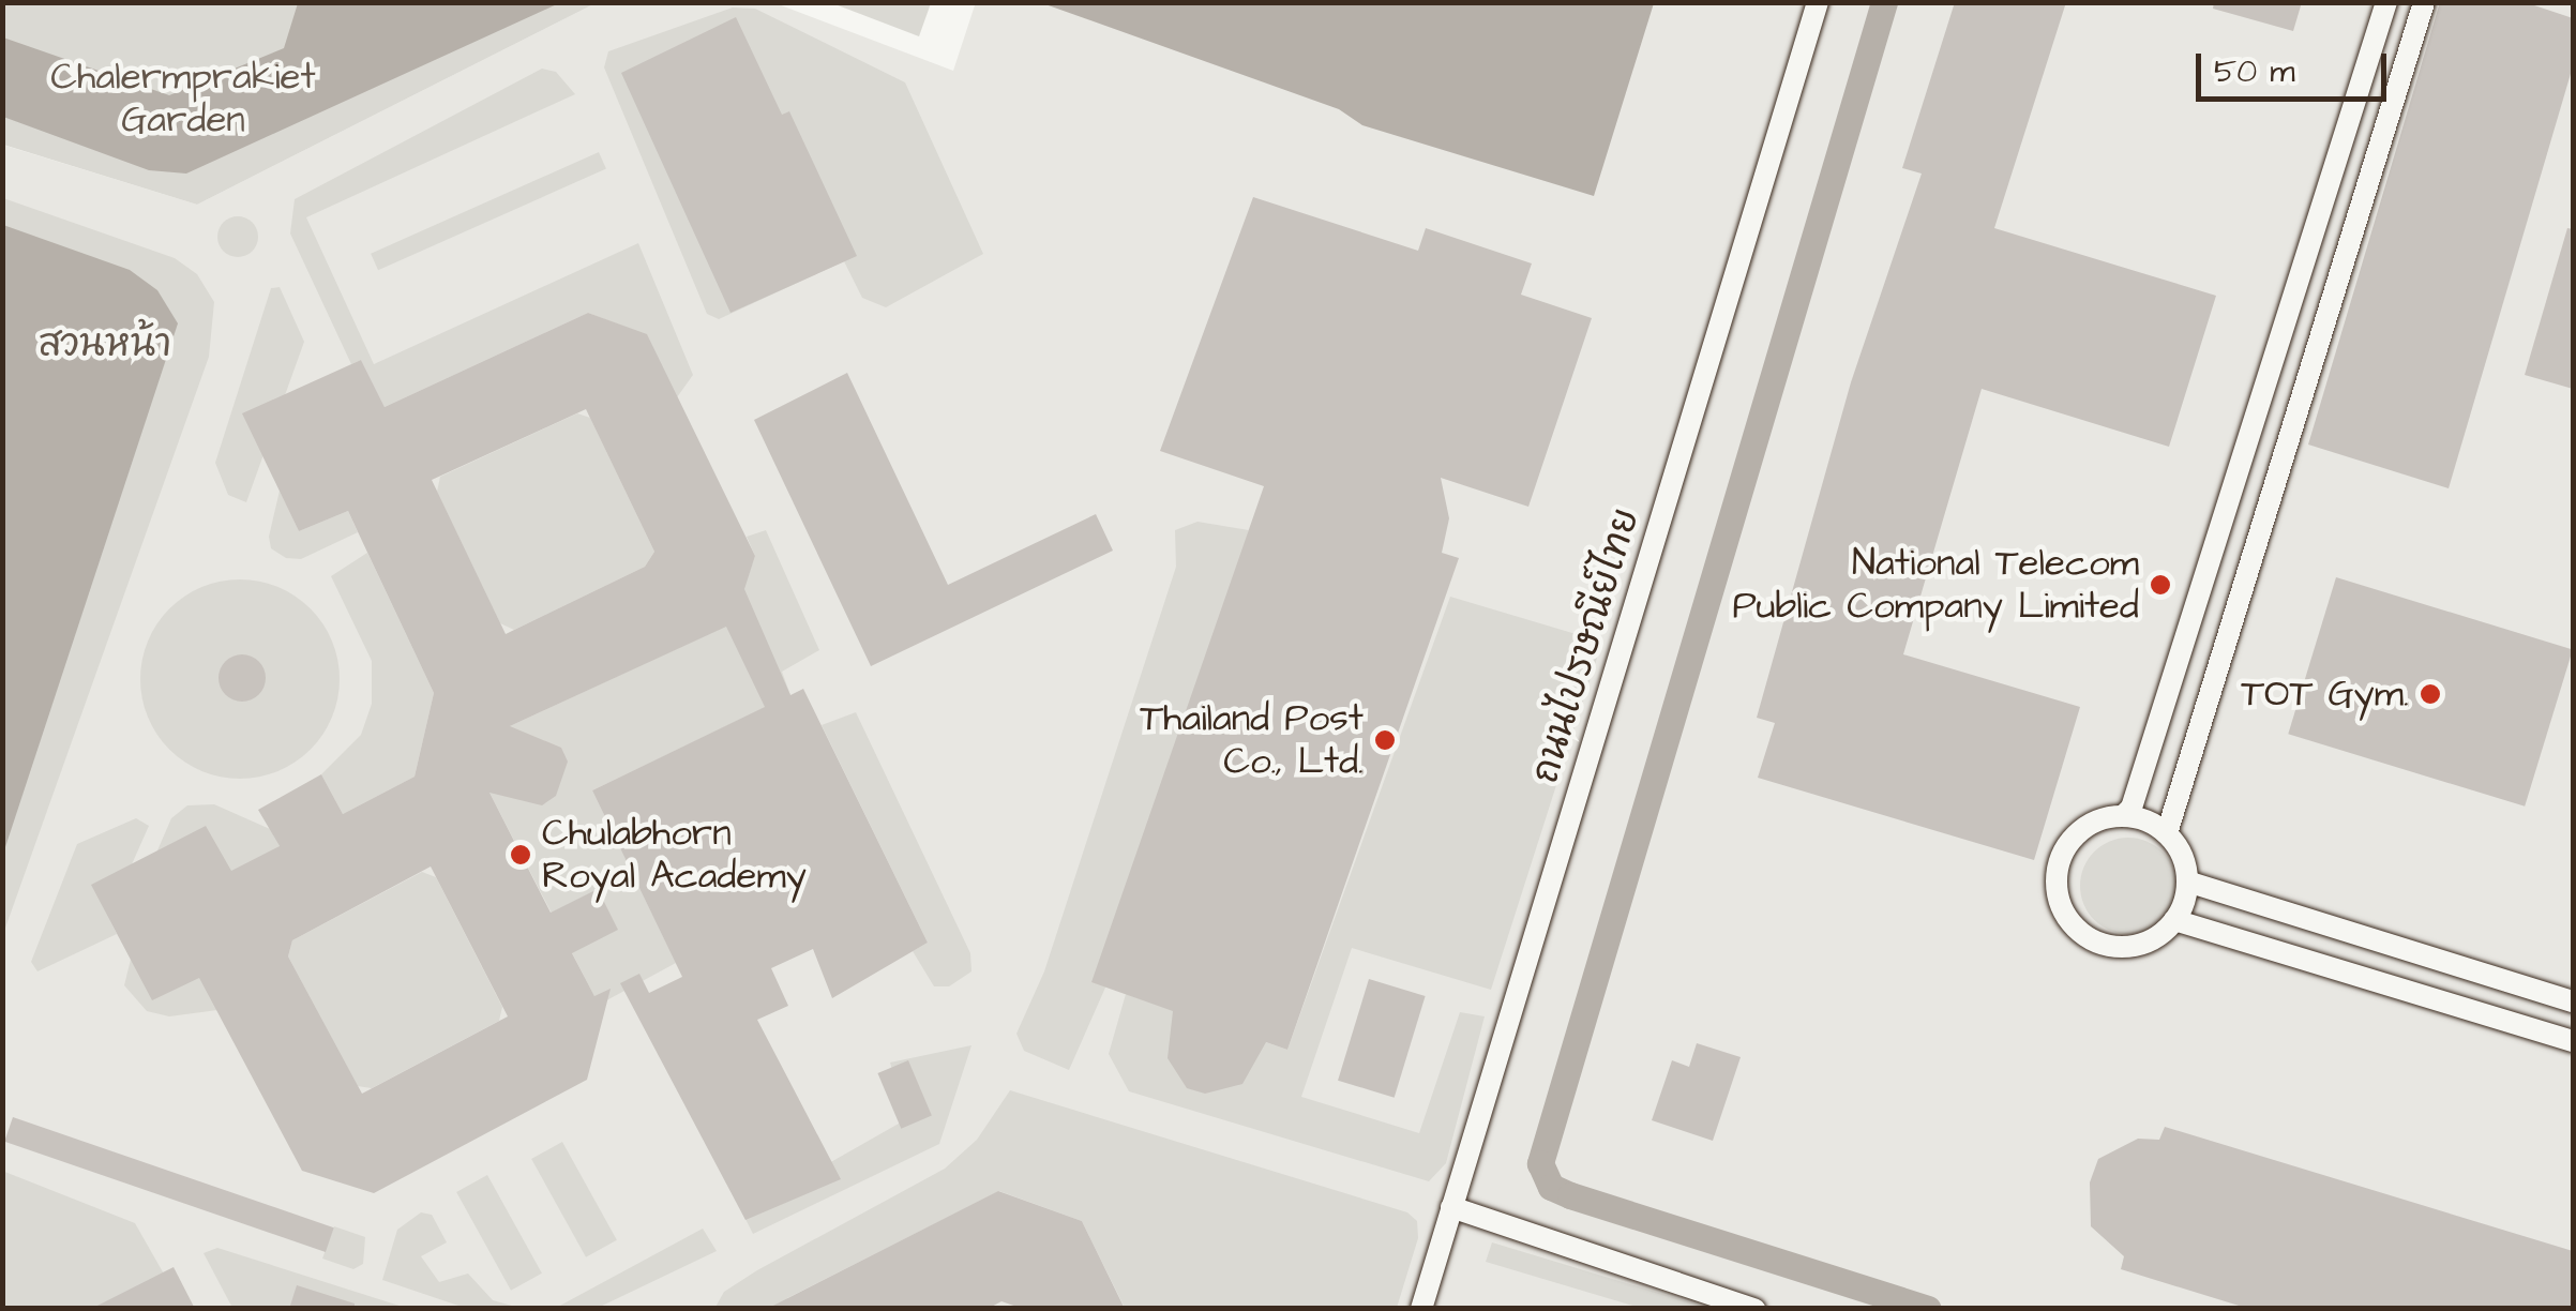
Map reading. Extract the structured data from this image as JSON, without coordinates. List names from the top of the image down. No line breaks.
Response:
{"streets":{"street":["ถนนไปรษณีย์ไทย"]},"parks":["Chalermprakiet Garden","สวนหน้า"],"places":["National Telecom Public Company Limited","TOT Gym.","Thailand Post Co., Ltd.","Chulabhorn Royal Academy"],"scale_bar":"50 m"}
